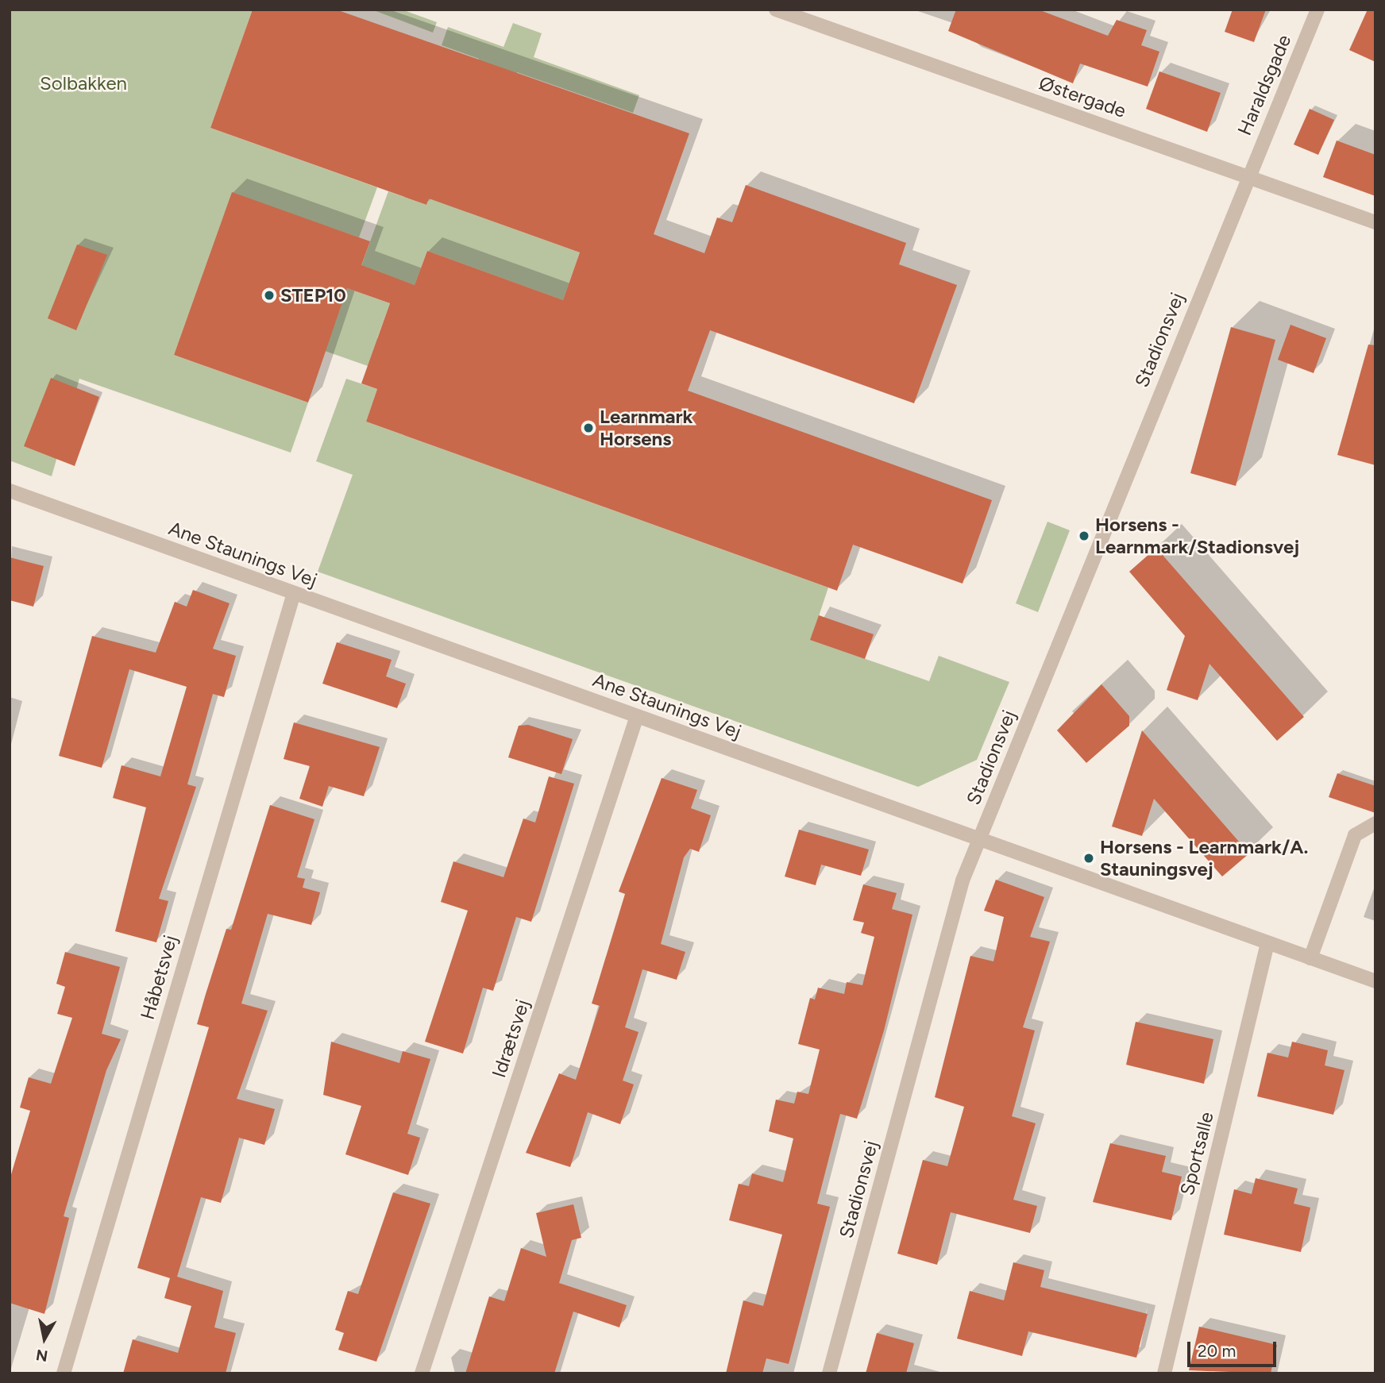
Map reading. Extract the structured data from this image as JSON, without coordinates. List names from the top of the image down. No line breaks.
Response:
{"streets":{"street":["Haraldsgade","Østergade","Stadionsvej","Ane Staunings Vej","Håbetsvej","Idrætsvej","Sportsalle"]},"crossings":[["Haraldsgade","Østergade"],["Haraldsgade","Stadionsvej"],["Østergade","Stadionsvej"],["Stadionsvej","Ane Staunings Vej"],["Ane Staunings Vej","Håbetsvej"],["Ane Staunings Vej","Idrætsvej"],["Ane Staunings Vej","Sportsalle"]],"parks":["Solbakken"],"places":["STEP10","Learnmark Horsens","Horsens - Learnmark/Stadionsvej","Horsens - Learnmark/A. Stauningsvej"],"scale_bar":"20 m","north":"bottom"}
